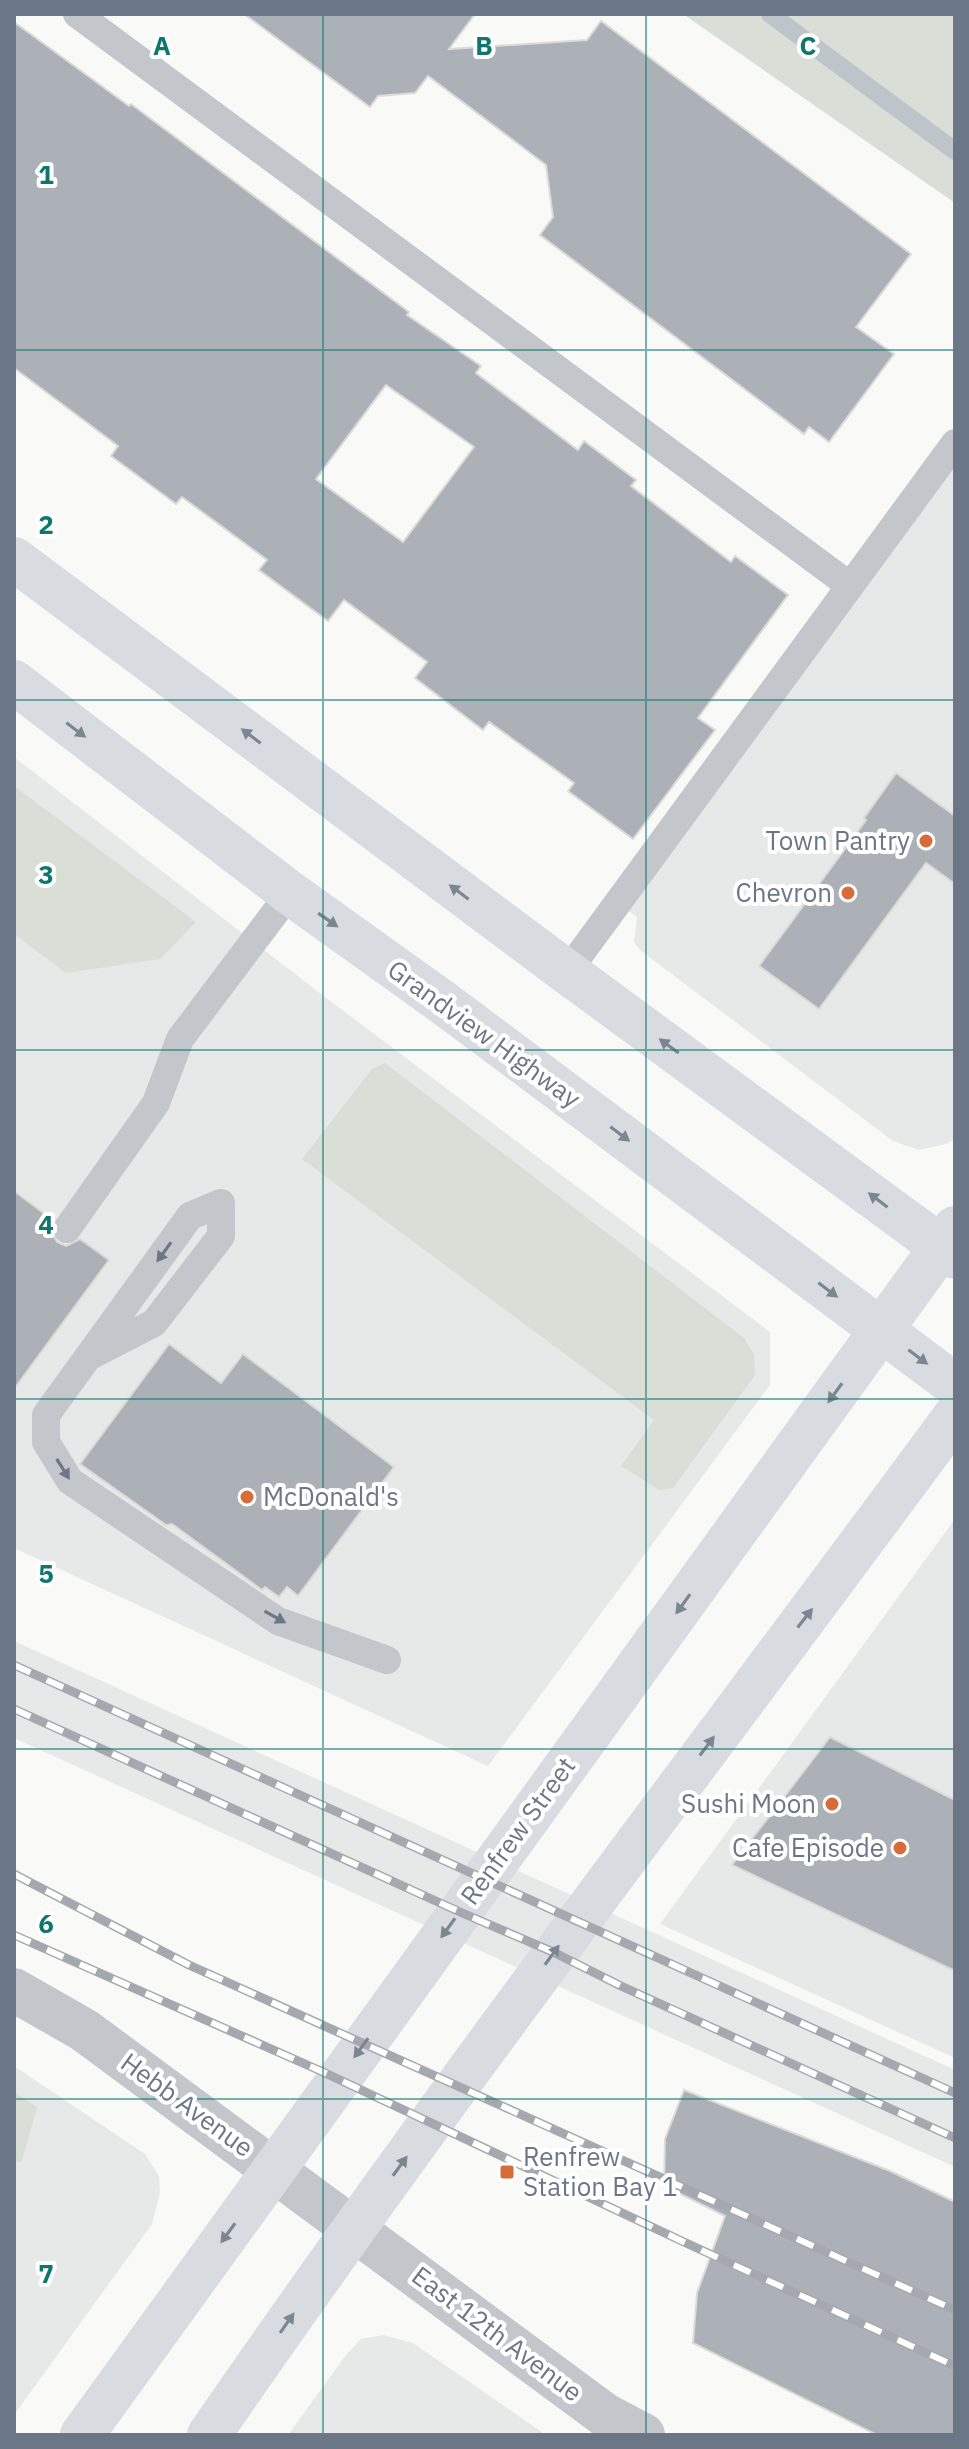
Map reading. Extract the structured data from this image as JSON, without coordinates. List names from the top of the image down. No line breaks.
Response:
{"streets":{"street":["Grandview Highway","Renfrew Street","Hebb Avenue","East 12th Avenue"]},"crossings":[["Grandview Highway","Renfrew Street"],["Renfrew Street","Hebb Avenue"],["Hebb Avenue","East 12th Avenue"]],"places":{"other":["Town Pantry","Chevron","McDonald's","Sushi Moon","Cafe Episode"],"transit":["Renfrew Station Bay 1"]},"grid":{"columns":["A","B","C"],"rows":["1","2","3","4","5","6","7"]}}
